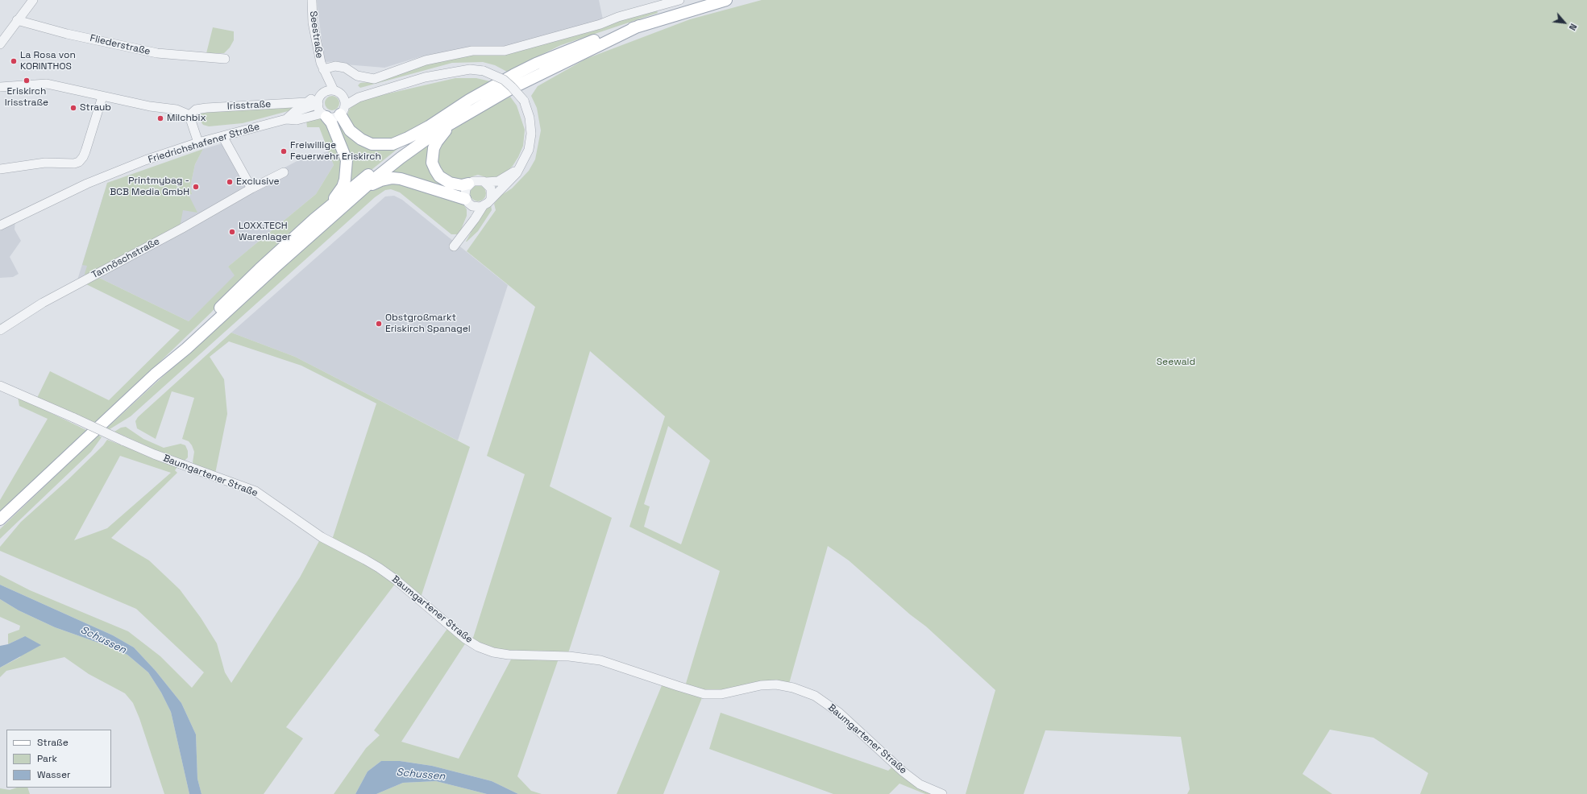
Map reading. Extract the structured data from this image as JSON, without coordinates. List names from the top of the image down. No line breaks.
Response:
{"streets":{"street":["Seestraße","Fliederstraße","Irisstraße","Friedrichshafener Straße","Tannöschstraße","Baumgartener Straße"]},"crossings":[["Seestraße","Irisstraße"],["Seestraße","Friedrichshafener Straße"],["Irisstraße","Friedrichshafener Straße"]],"water":["Schussen"],"parks":["Seewald"],"places":["La Rosa von KORINTHOS","Eriskirch Irisstraße","Straub","Milchbix","Freiwillige Feuerwehr Eriskirch","Exclusive","Printmybag - BCB Media GmbH","LOXX.TECH Warenlager","Obstgroßmarkt Eriskirch Spanagel"],"legend":["Straße","Park","Wasser"],"north":"bottom right"}
